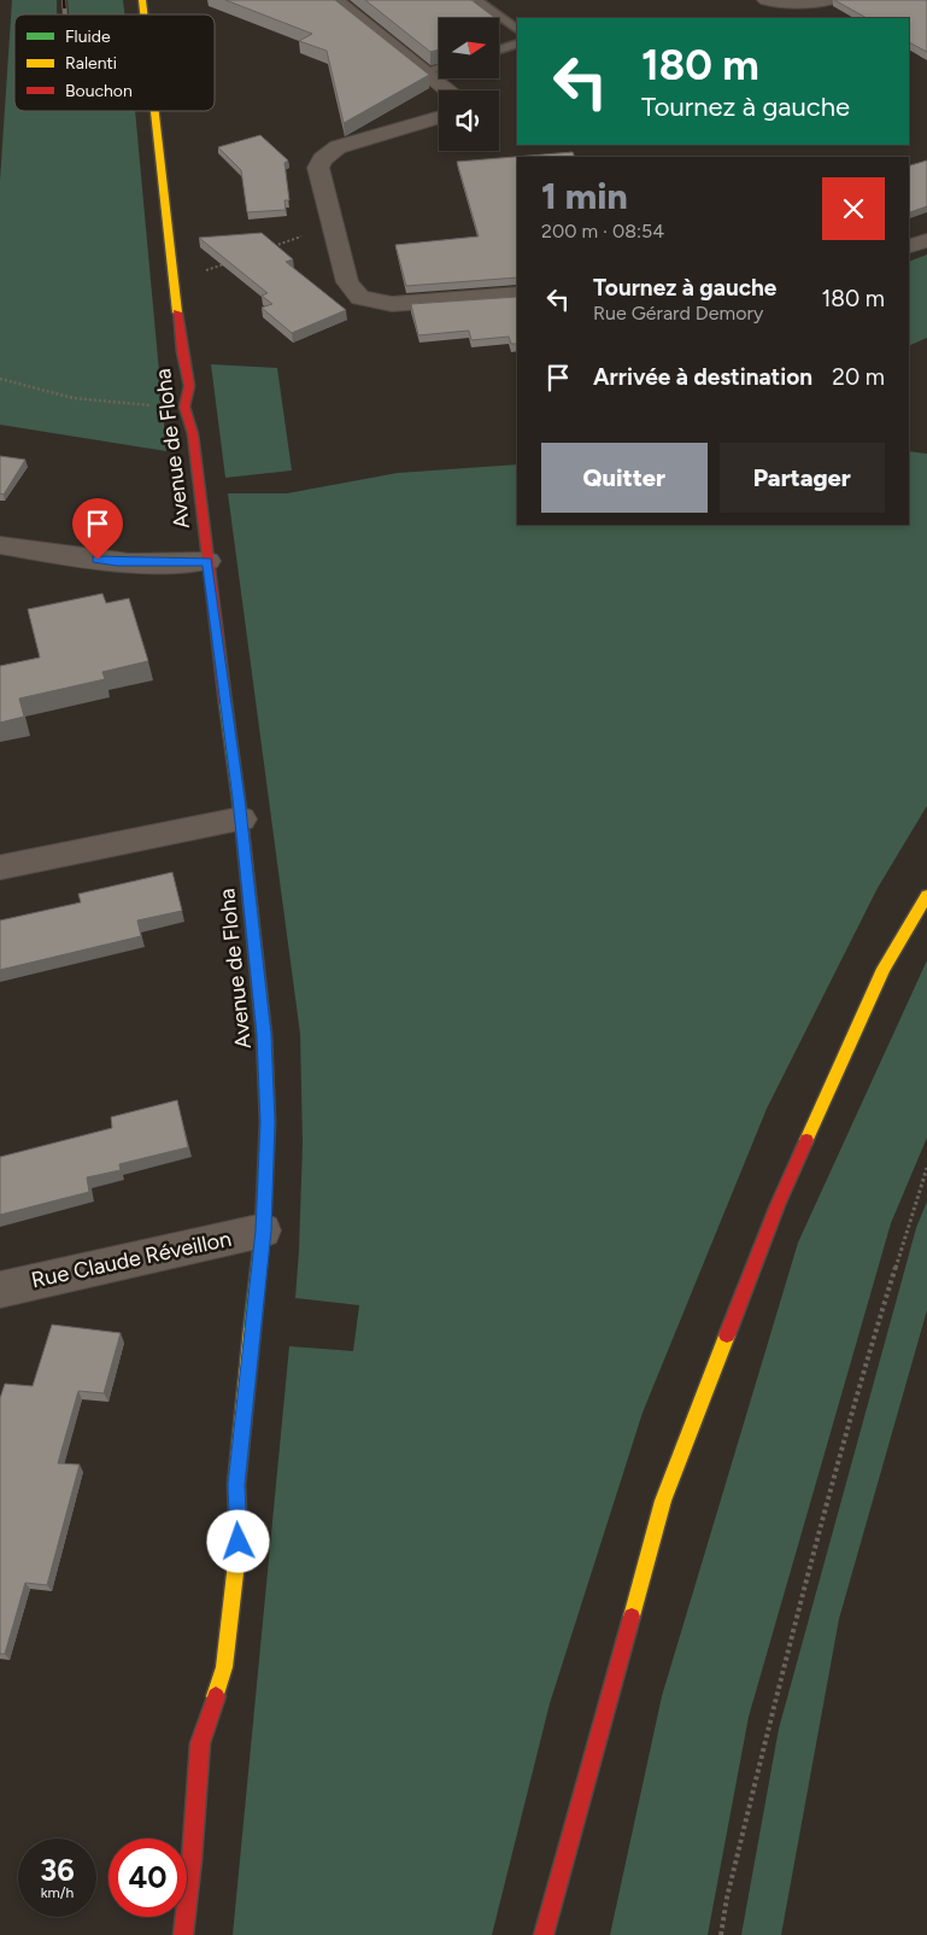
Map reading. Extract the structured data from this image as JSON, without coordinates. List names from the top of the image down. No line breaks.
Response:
{"streets":{"street":["Avenue de Floha","Rue Claude Réveillon"]},"crossings":[["Avenue de Floha","Rue Claude Réveillon"]],"legend":["Fluide","Ralenti","Bouchon"],"north":"right","page":{"turn":["180 m","Tournez à gauche"],"heading":["1 min","200 m · 08:54"],"list":[{"name":"Tournez à gauche","note":"Rue Gérard Demory","value":"180 m"},{"name":"Arrivée à destination","value":"20 m"}],"buttons":["Quitter","Partager"],"speed":"36 km/h","limit":"40"}}
